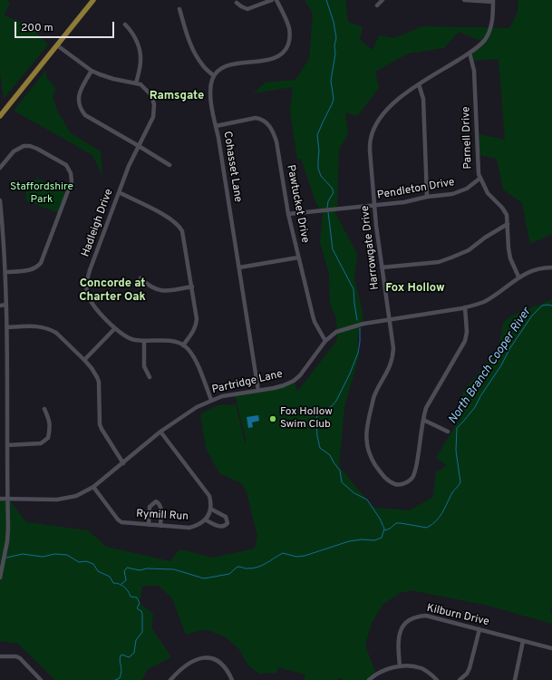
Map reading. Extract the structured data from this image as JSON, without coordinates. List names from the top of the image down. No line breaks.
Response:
{"streets":{"street":["Parnell Drive","Cohasset Lane","Pendleton Drive","Pawtucket Drive","Hadleigh Drive","Harrowgate Drive","Partridge Lane","Rymill Run","Kilburn Drive"]},"crossings":[["Parnell Drive","Pendleton Drive"],["Parnell Drive","Harrowgate Drive"],["Parnell Drive","Partridge Lane"],["Cohasset Lane","Pawtucket Drive"],["Cohasset Lane","Partridge Lane"],["Pendleton Drive","Pawtucket Drive"],["Pendleton Drive","Harrowgate Drive"],["Pawtucket Drive","Partridge Lane"],["Harrowgate Drive","Partridge Lane"],["Partridge Lane","Rymill Run"]],"districts":["Ramsgate","Concorde at Charter Oak","Fox Hollow"],"water":["North Branch Cooper River"],"parks":["Staffordshire Park"],"places":["Fox Hollow Swim Club"],"scale_bar":"200 m"}
